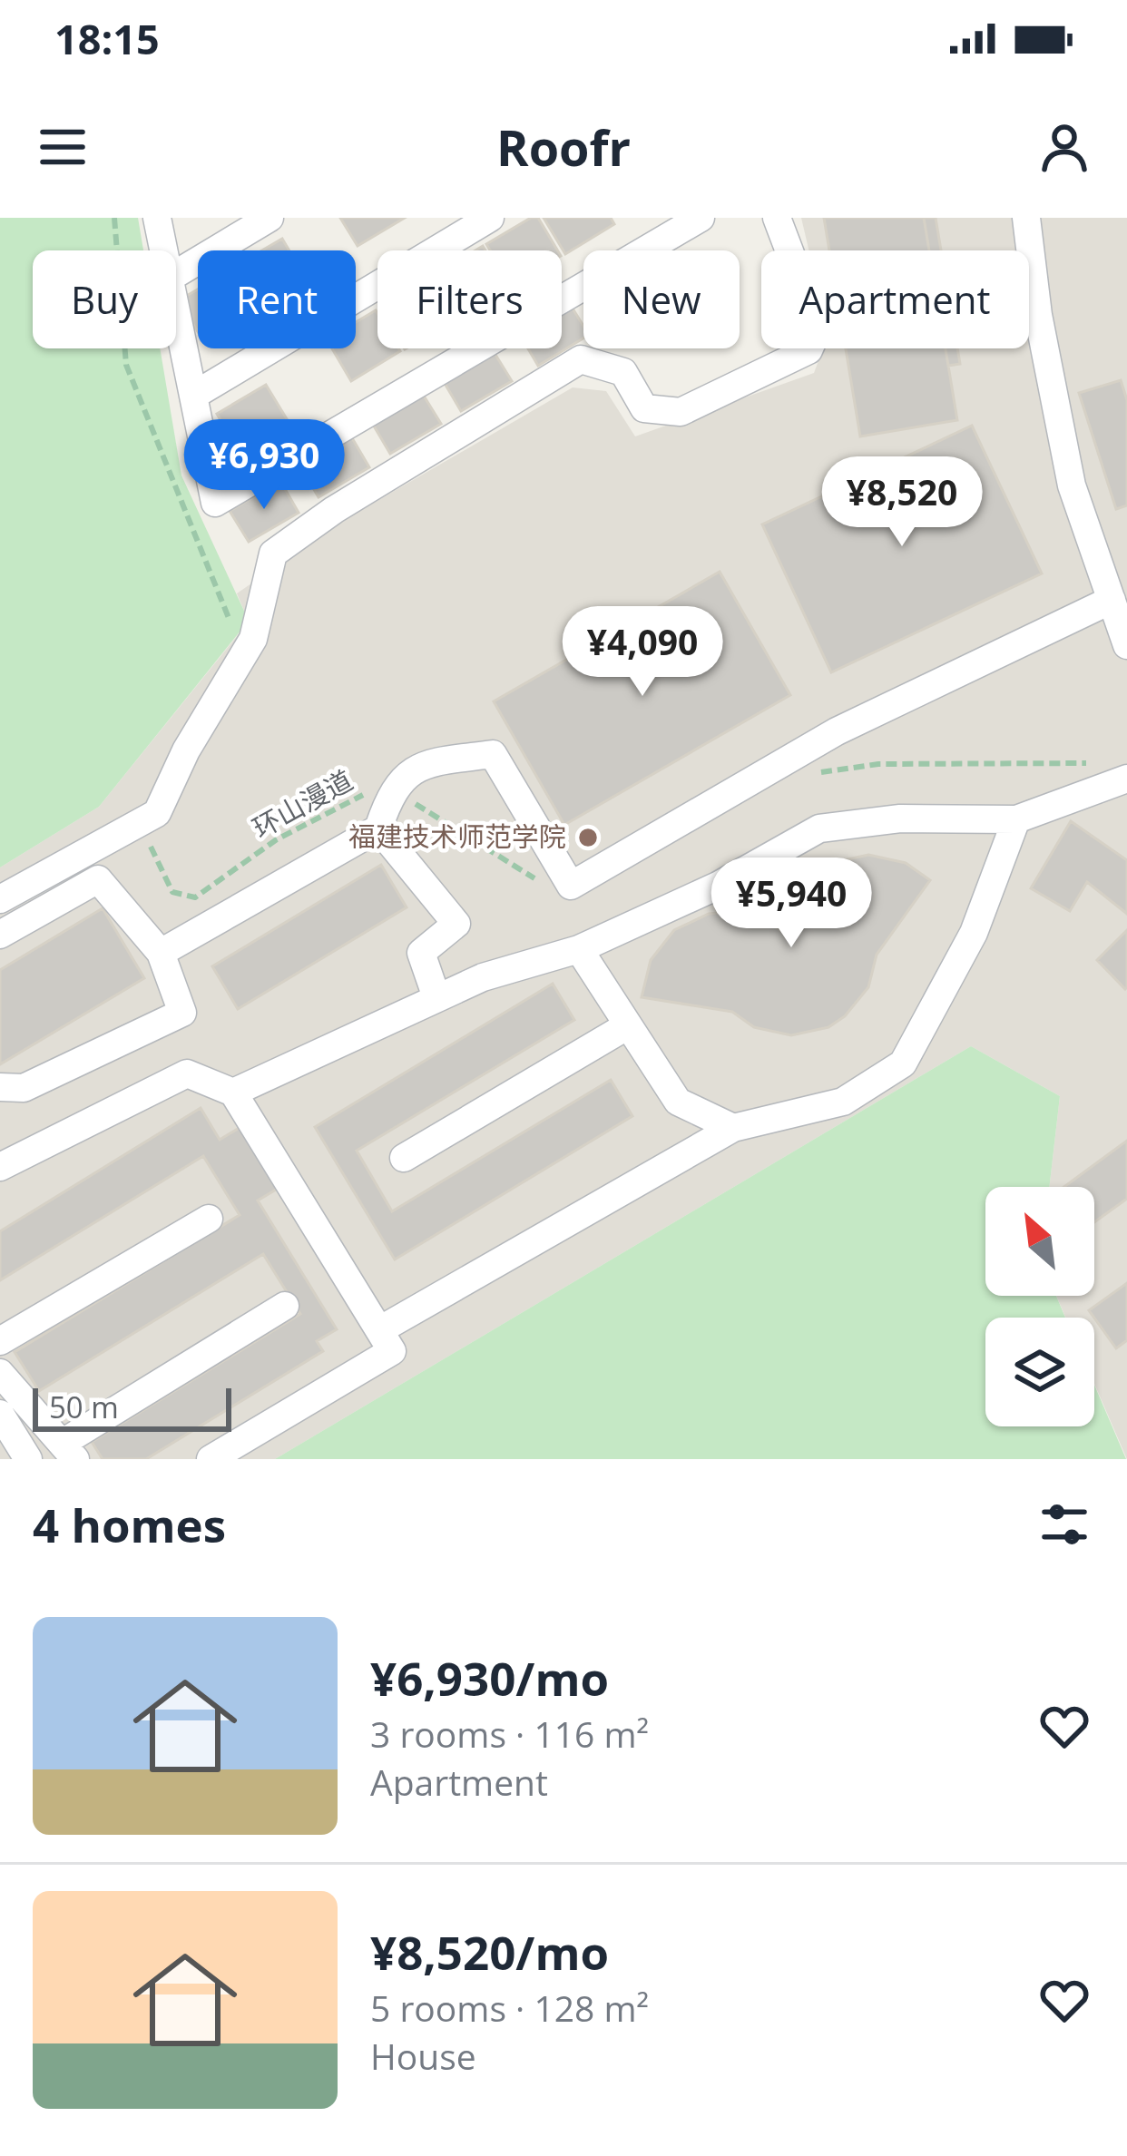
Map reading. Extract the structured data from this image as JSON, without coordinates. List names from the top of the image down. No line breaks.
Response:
{"streets":{"path":["环山漫道"]},"places":["福建技术师范学院"],"scale_bar":"50 m","north":"top left","page":{"status":"18:15","header":"Roofr","chip":["Buy","Rent","Filters","New","Apartment"],"price":["¥6,930","¥8,520","¥4,090","¥5,940"],"scale":"50 m","heading":"4 homes","list":[{"name":"¥6,930/mo","note":"3 rooms · 116 m² · Apartment"},{"name":"¥8,520/mo","note":"5 rooms · 128 m² · House"}]}}
